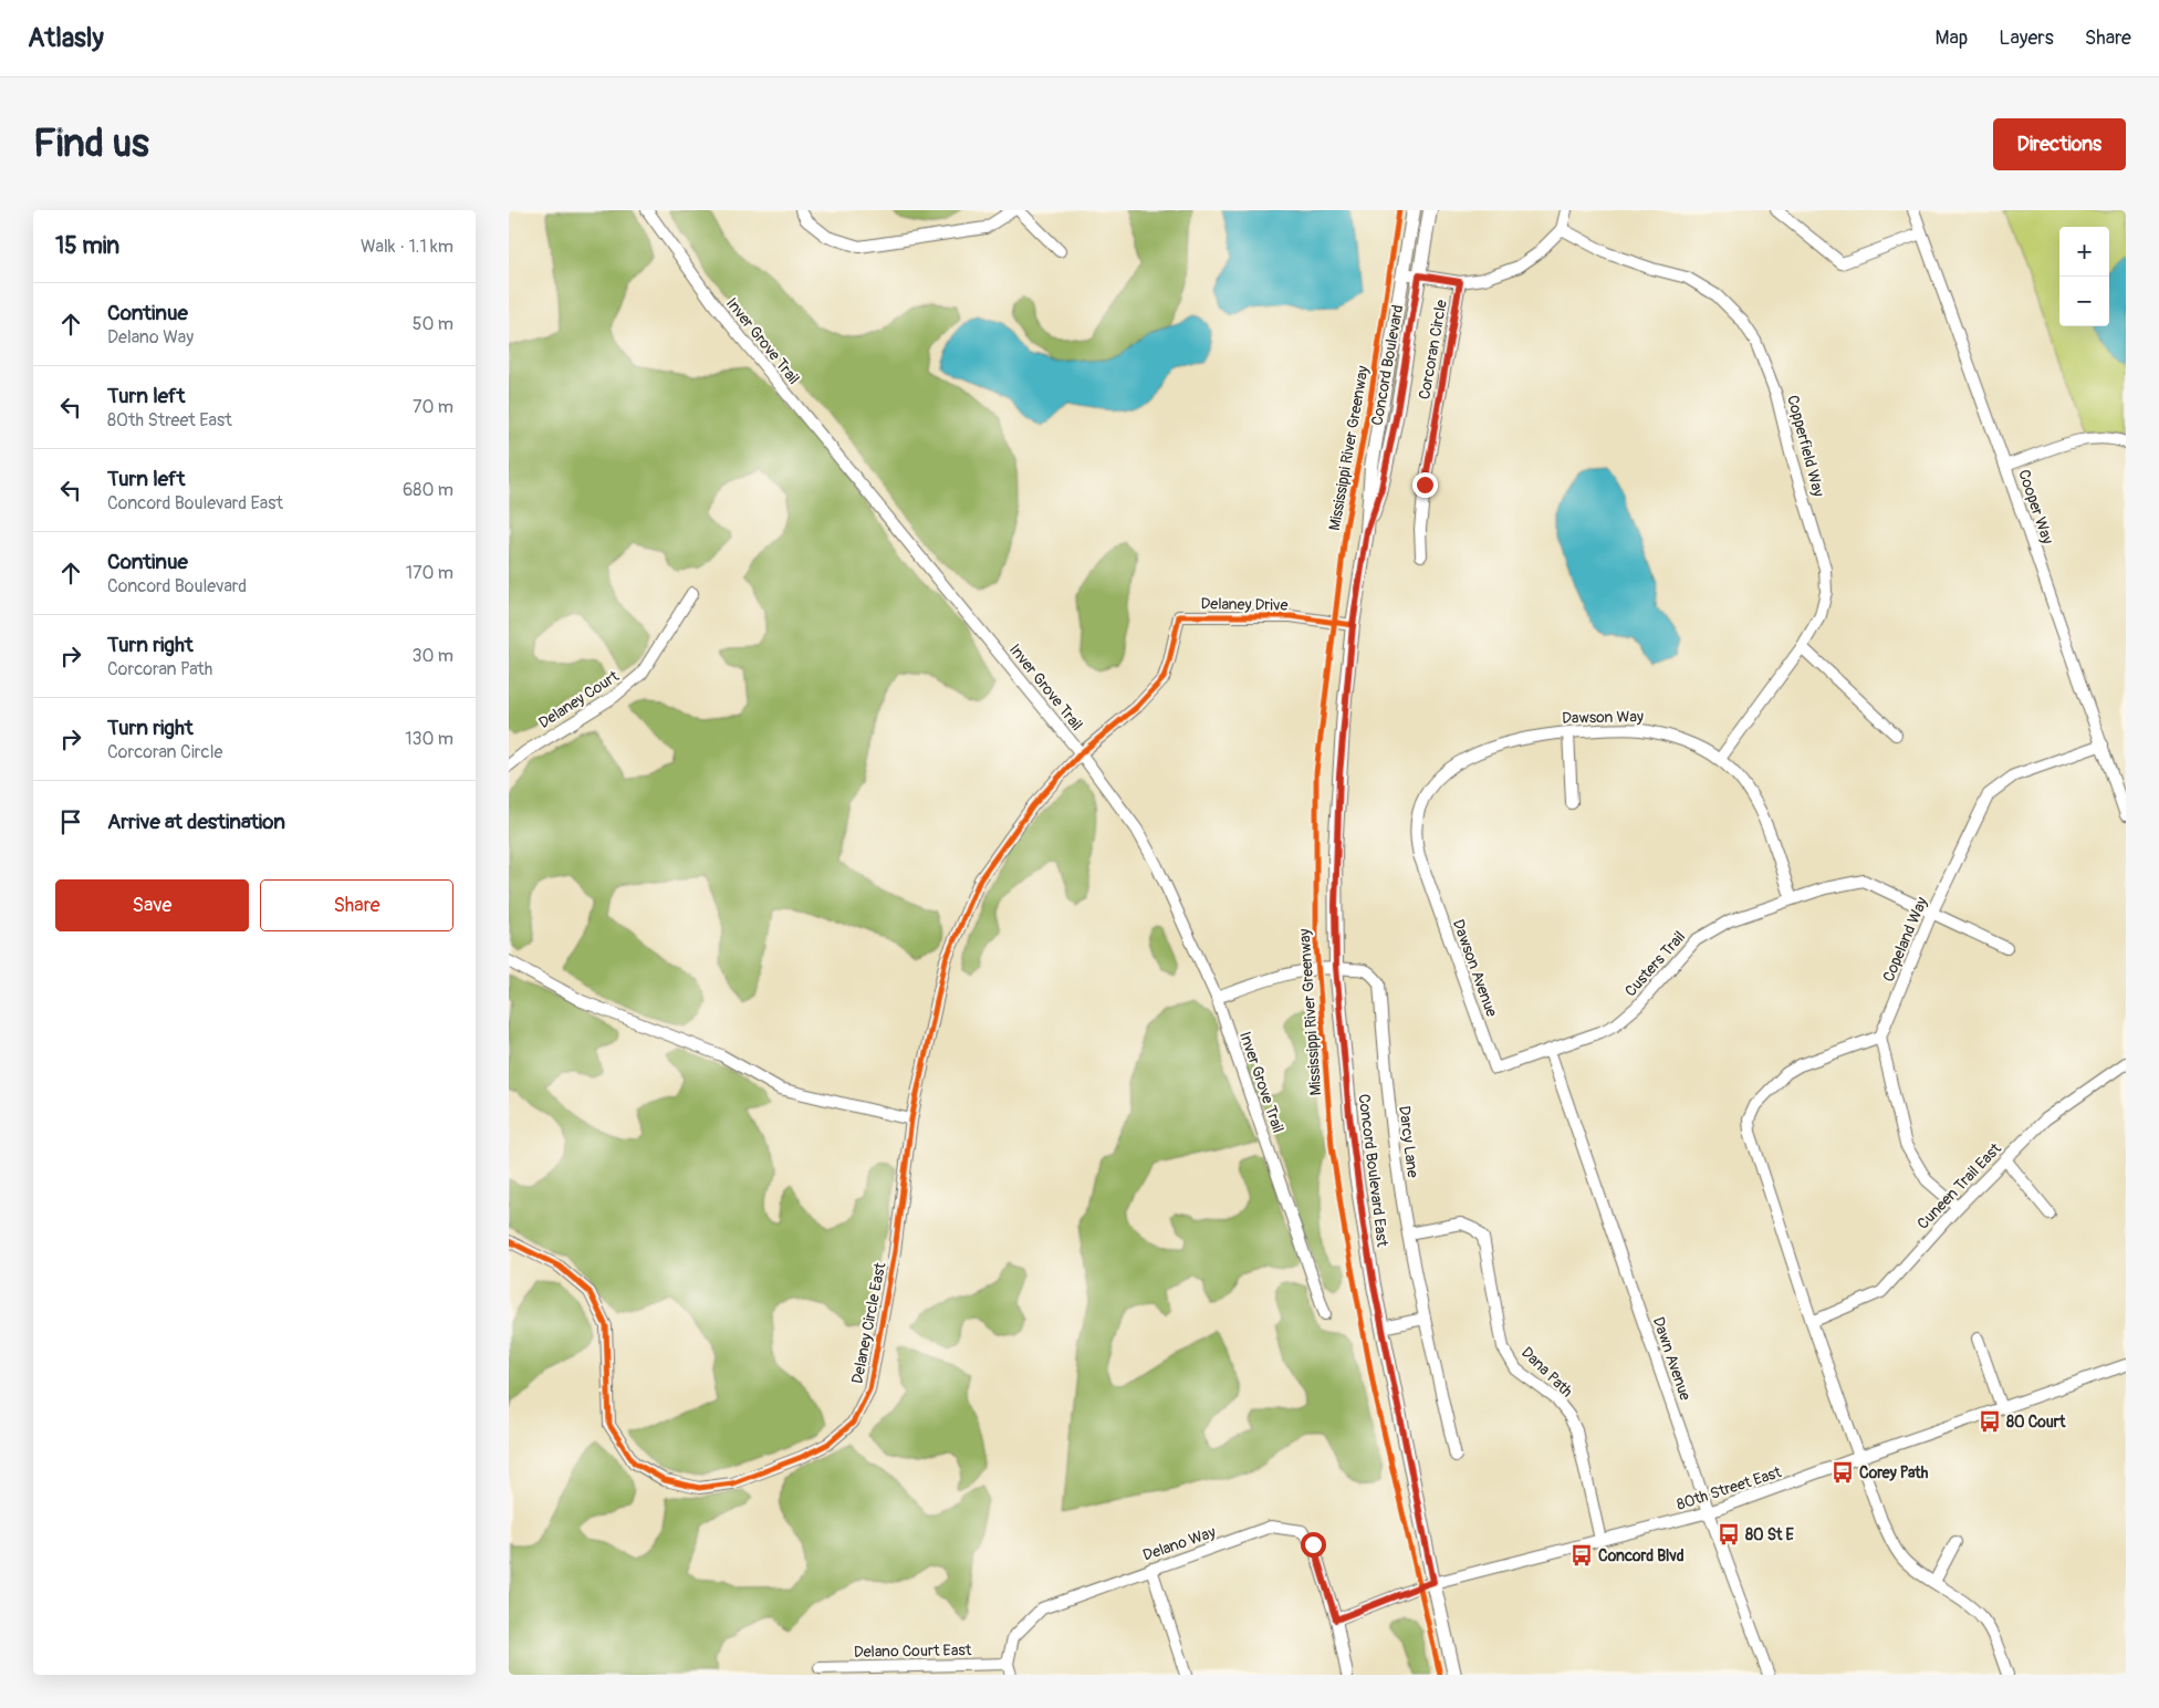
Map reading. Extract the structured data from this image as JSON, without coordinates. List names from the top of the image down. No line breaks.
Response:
{"streets":{"main road":["Concord Boulevard","Concord Boulevard East"],"street":["Inver Grove Trail","Corcoran Circle","Copperfield Way","Cooper Way","Delaney Drive","Delaney Court","Dawson Way","Copeland Way","Custers Trail","Dawson Avenue","Darcy Lane","Cuneen Trail East","Delaney Circle East","Dawn Avenue","Dana Path","80th Street East","Delano Way","Delano Court East"],"cycle path":["Mississippi River Greenway"]},"crossings":[["Inver Grove Trail","Delaney Drive"],["Inver Grove Trail","Darcy Lane"],["Inver Grove Trail","Delaney Circle East"],["Concord Boulevard","Concord Boulevard East"],["Copperfield Way","Dawson Way"],["Cooper Way","Copeland Way"],["Delaney Drive","Concord Boulevard East"],["Delaney Drive","Delaney Circle East"],["Dawson Way","Custers Trail"],["Dawson Way","Dawson Avenue"],["Copeland Way","Custers Trail"],["Custers Trail","Dawson Avenue"],["Custers Trail","Dawn Avenue"],["Darcy Lane","Concord Boulevard East"],["Darcy Lane","Dana Path"],["Concord Boulevard East","80th Street East"],["Dawn Avenue","80th Street East"],["Dana Path","80th Street East"],["80th Street East","Delano Way"],["Delano Way","Delano Court East"]],"places":{"bus stop":["80 Court","Corey Path","80 St E","Concord Blvd"]},"page":{"header":"Atlasly","nav":["Map","Layers","Share"],"buttons":["Directions",["Save","Share"]],"title":"Find us","heading":["15 min","Walk · 1.1 km"],"map_buttons":["+","−"],"list":[["Continue","Delano Way","50 m"],["Turn left","80th Street East","70 m"],["Turn left","Concord Boulevard East","680 m"],["Continue","Concord Boulevard","170 m"],["Turn right","Corcoran Path","30 m"],["Turn right","Corcoran Circle","130 m"],"Arrive at destination"]}}
